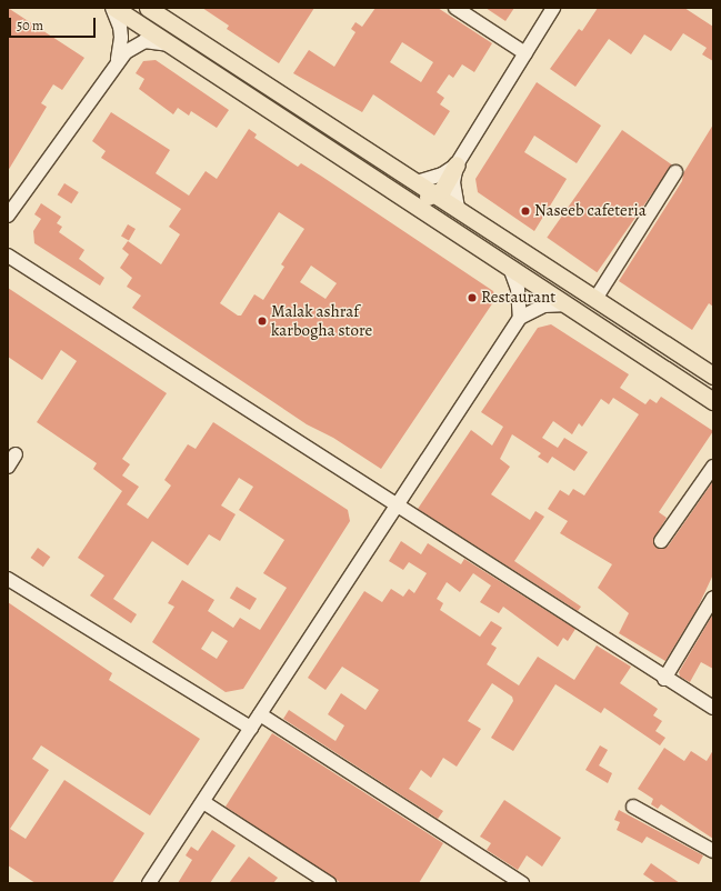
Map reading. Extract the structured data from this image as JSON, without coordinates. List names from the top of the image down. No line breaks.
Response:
{"places":["Naseeb cafeteria","Restaurant","Malak ashraf karbogha store"],"scale_bar":"50 m"}
